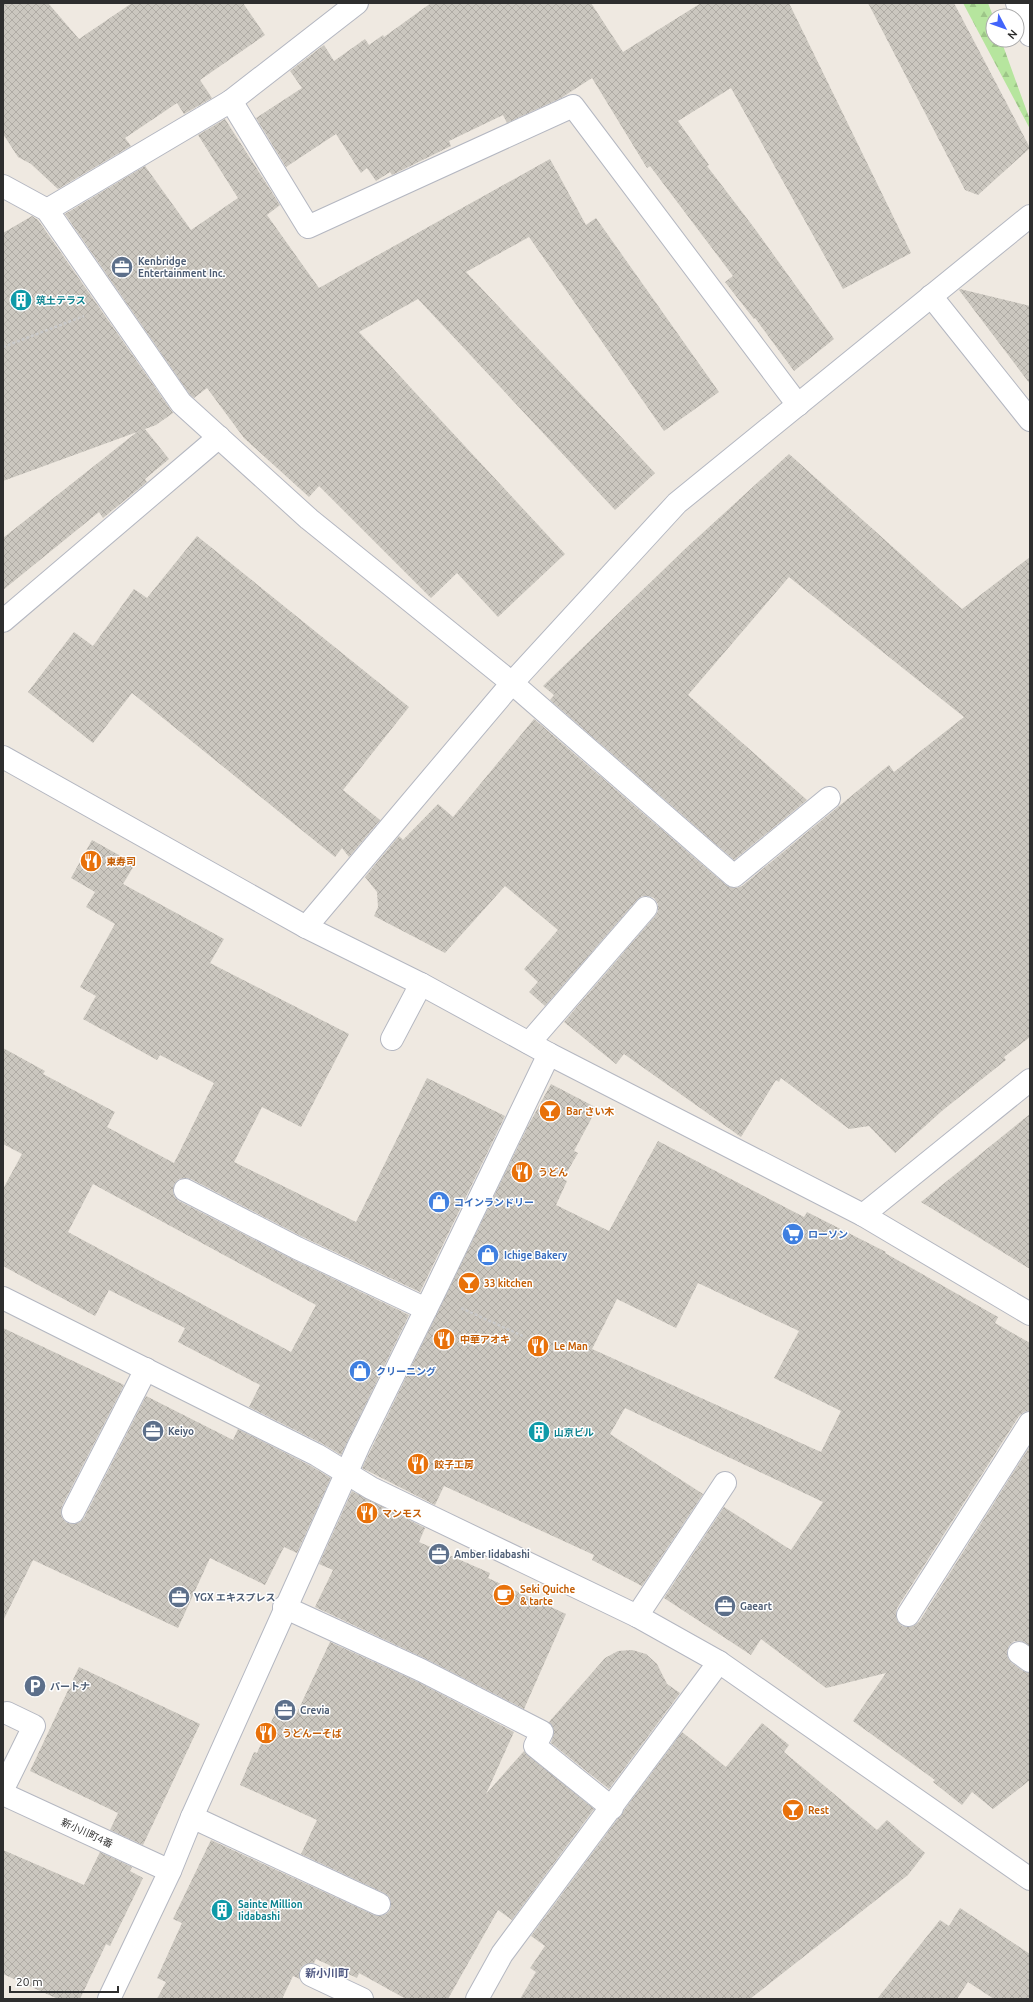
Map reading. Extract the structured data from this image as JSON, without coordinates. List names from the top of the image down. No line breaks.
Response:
{"streets":{"street":["新小川町4番"]},"districts":["新小川町"],"places":{"office":["Kenbridge Entertainment Inc.","Keiyo","Amber Iidabashi","YGX エキスプレス","Gaeart","Crevia"],"building":["筑土テラス","山京ビル","Sainte Million Iidabashi"],"restaurant":["東寿司","うどん","中華アオキ","Le Man","餃子工房","マンモス","うどんーそば"],"bar":["Bar さい木","33 kitchen","Rest"],"shop":["コインランドリー","Ichige Bakery","クリーニング"],"supermarket":["ローソン"],"cafe":["Seki Quiche & tarte"],"parking":["パートナ"]},"scale_bar":"20 m","north":"bottom right"}
